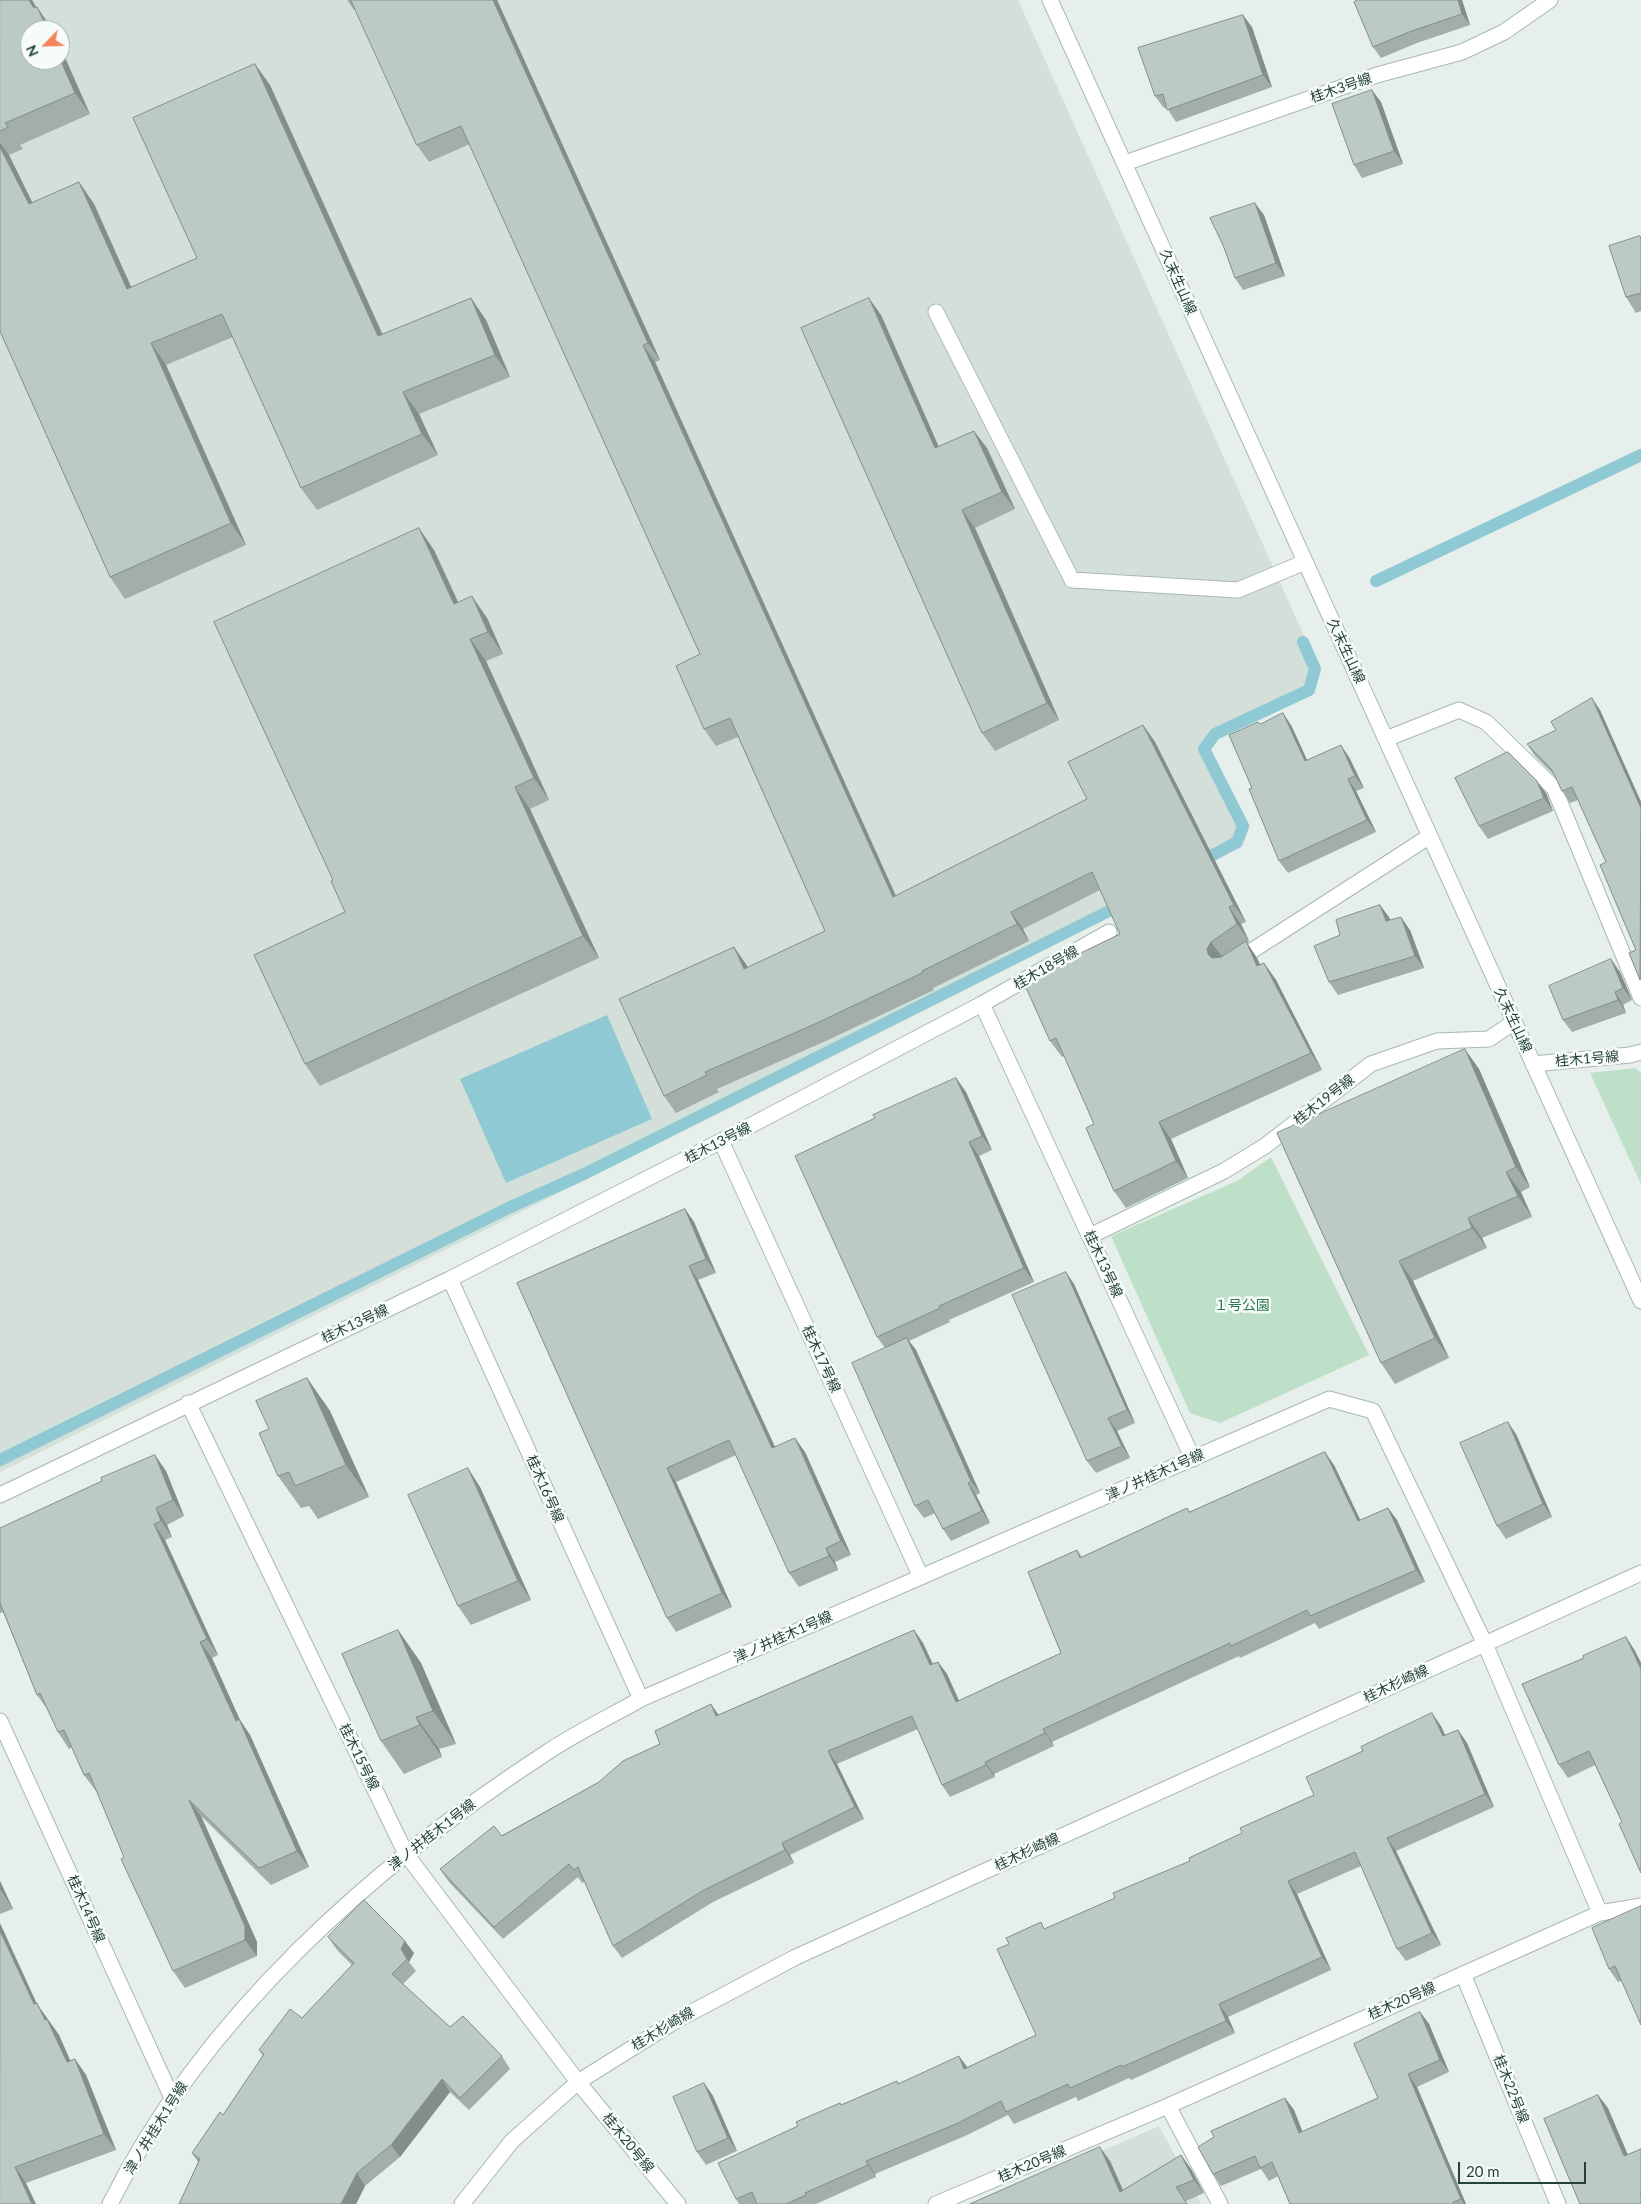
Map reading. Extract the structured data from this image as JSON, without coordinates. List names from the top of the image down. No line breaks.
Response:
{"streets":{"street":["桂木3号線","久末生山線","桂木18号線","桂木1号線","桂木19号線","桂木13号線","桂木17号線","津ノ井桂木1号線","桂木16号線","桂木杉崎線","桂木15号線","桂木14号線","桂木20号線","桂木22号線"]},"crossings":[["桂木3号線","久末生山線"],["久末生山線","桂木1号線"],["久末生山線","桂木19号線"],["桂木18号線","桂木13号線"],["桂木19号線","桂木13号線"],["桂木13号線","桂木17号線"],["桂木13号線","津ノ井桂木1号線"],["桂木13号線","桂木16号線"],["桂木13号線","桂木15号線"],["桂木17号線","津ノ井桂木1号線"],["津ノ井桂木1号線","桂木16号線"],["津ノ井桂木1号線","桂木杉崎線"],["津ノ井桂木1号線","桂木15号線"],["津ノ井桂木1号線","桂木14号線"],["桂木杉崎線","桂木15号線"],["桂木杉崎線","桂木20号線"],["桂木15号線","桂木20号線"],["桂木20号線","桂木22号線"]],"parks":["１号公園"],"scale_bar":"20 m","north":"bottom left"}
